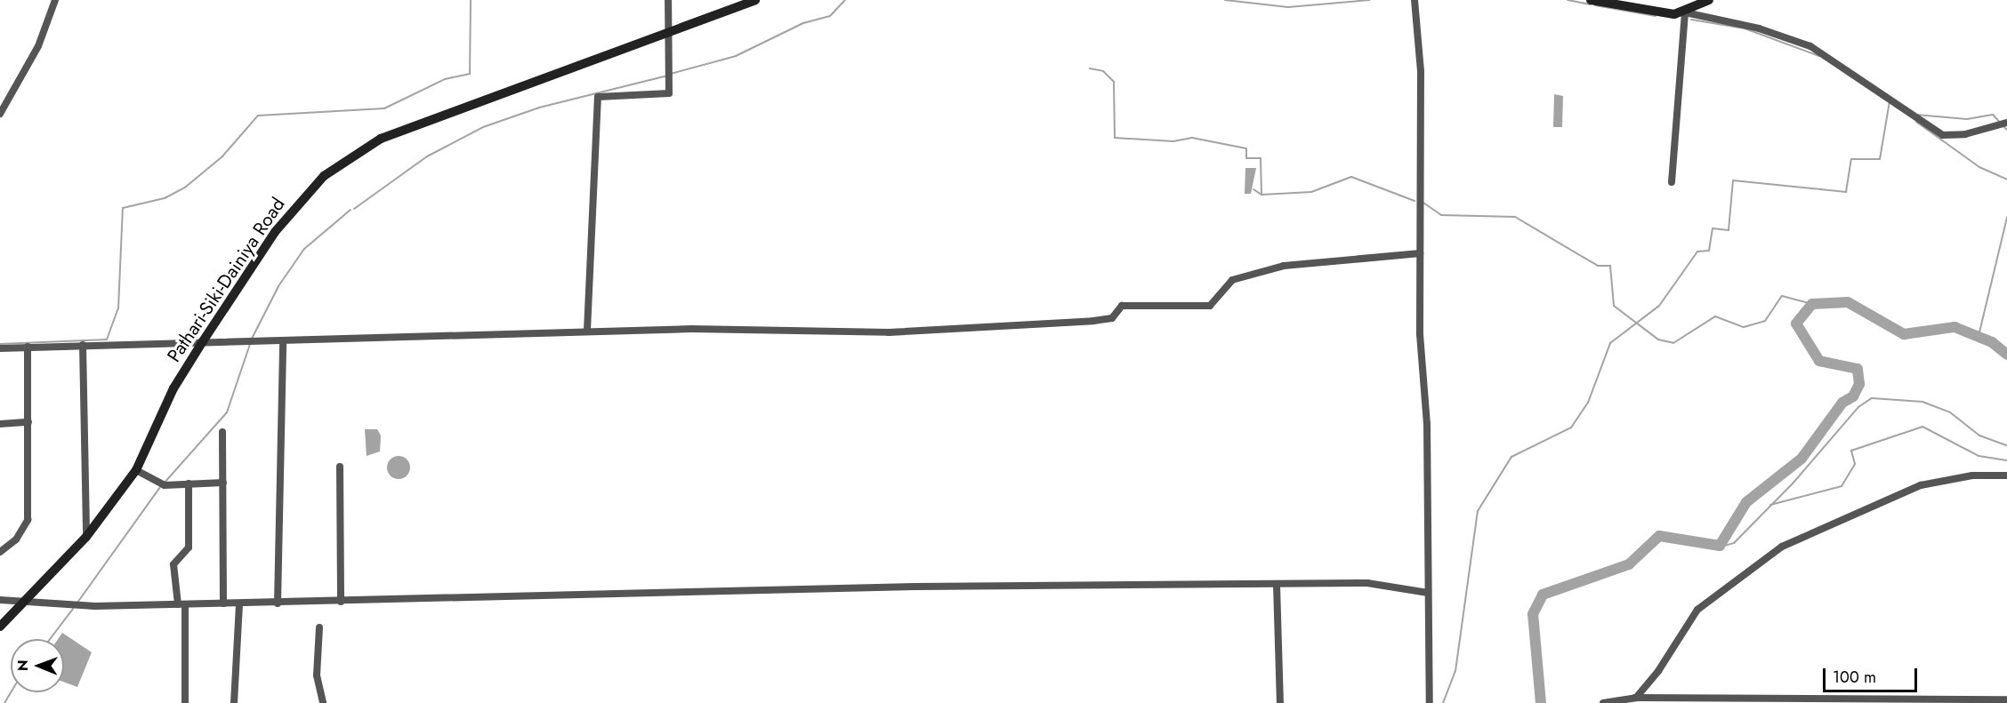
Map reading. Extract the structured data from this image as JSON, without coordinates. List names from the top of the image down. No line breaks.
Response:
{"streets":{"main road":["Pathari-Siki-Dainiya Road"]},"scale_bar":"100 m","north":"left"}
